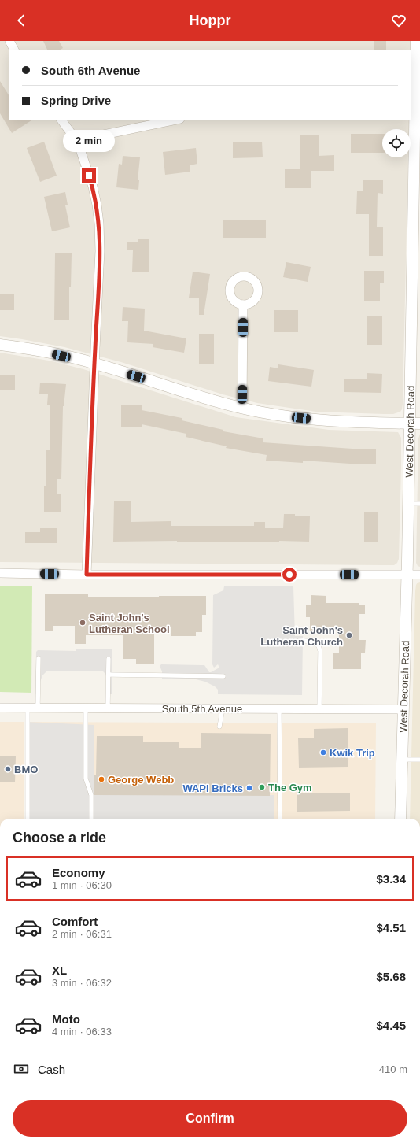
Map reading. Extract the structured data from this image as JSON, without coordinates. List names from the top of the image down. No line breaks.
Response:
{"streets":{"street":["West Decorah Road","South 5th Avenue"]},"crossings":[["West Decorah Road","South 5th Avenue"]],"places":["Saint John's Lutheran School","Saint John's Lutheran Church","Kwik Trip","BMO","George Webb","The Gym","WAPI Bricks"],"page":{"header":"Hoppr","banner":["South 6th Avenue","Spring Drive"],"bubble":"2 min","heading":"Choose a ride","list":[{"name":"Economy","note":"1 min · 06:30","value":"$3.34"},{"name":"Comfort","note":"2 min · 06:31","value":"$4.51"},{"name":"XL","note":"3 min · 06:32","value":"$5.68"},{"name":"Moto","note":"4 min · 06:33","value":"$4.45"}],"pay":["Cash","410 m"],"buttons":"Confirm"}}
